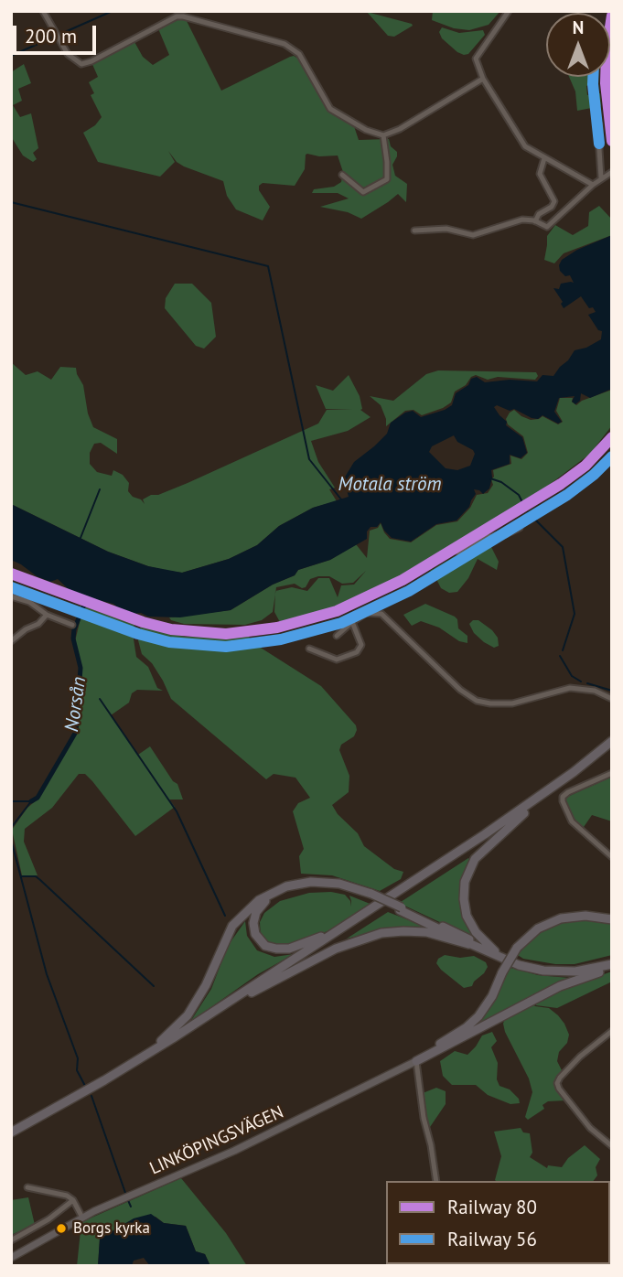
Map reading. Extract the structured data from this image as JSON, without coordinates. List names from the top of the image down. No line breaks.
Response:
{"streets":{"main road":["LINKÖPINGSVÄGEN"]},"water":["Motala ström","Norsån"],"places":["Borgs kyrka"],"lines":["rail line 80","rail line 56"],"legend":["Railway 80","Railway 56"],"scale_bar":"200 m","north":"top"}
